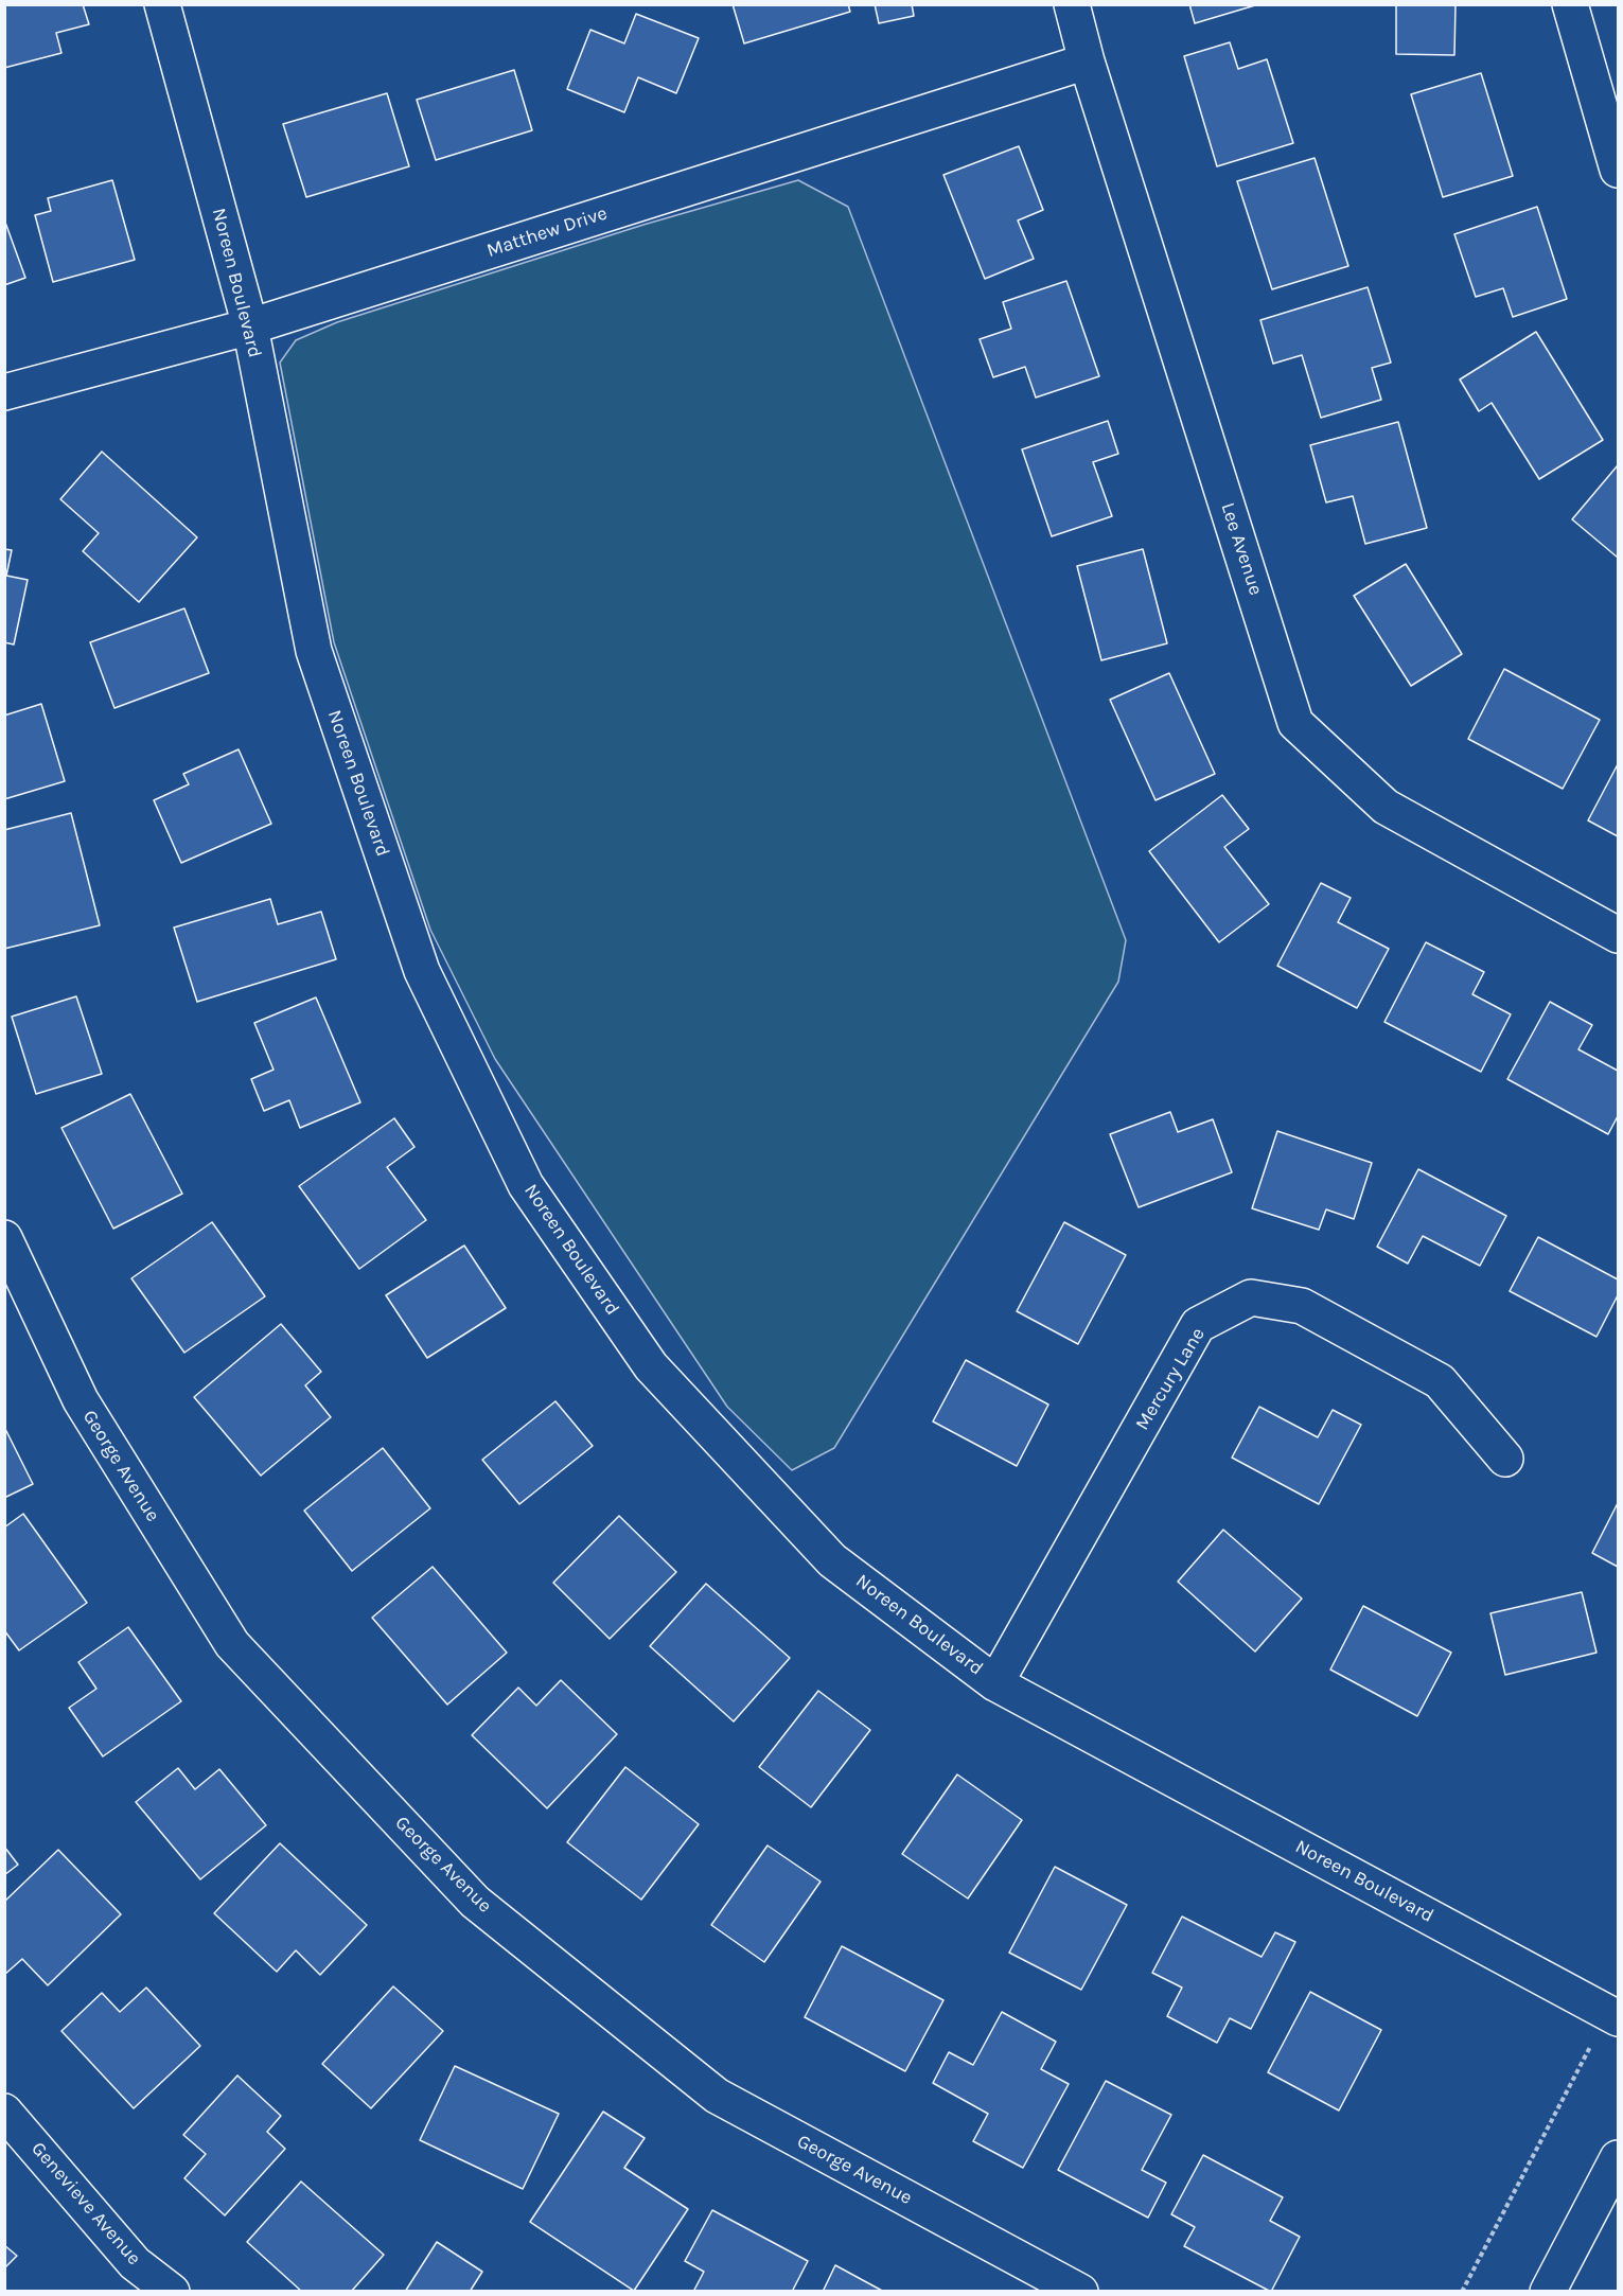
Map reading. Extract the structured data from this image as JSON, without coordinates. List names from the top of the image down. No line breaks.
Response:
{"streets":{"street":["Matthew Drive","Noreen Boulevard","Lee Avenue","Mercury Lane","George Avenue","Genevieve Avenue"]},"crossings":[["Matthew Drive","Noreen Boulevard"],["Matthew Drive","Lee Avenue"],["Noreen Boulevard","Mercury Lane"]]}
